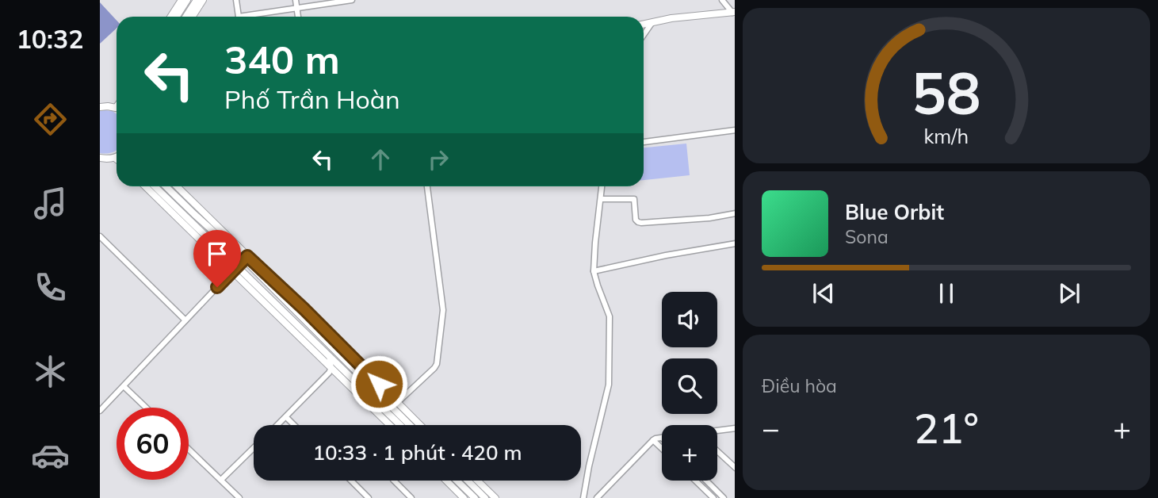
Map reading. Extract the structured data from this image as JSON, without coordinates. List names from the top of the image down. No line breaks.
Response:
{"page":{"tabs":"10:32","turn":["340 m","Phố Trần Hoàn"],"song":["Blue Orbit","Sona"],"map_buttons":"+","tile":"Điều hòa","heat":["−","21°","+"],"limit":"60","trip":"10:33 · 1 phút · 420 m","gauge":["58","km/h"]}}
